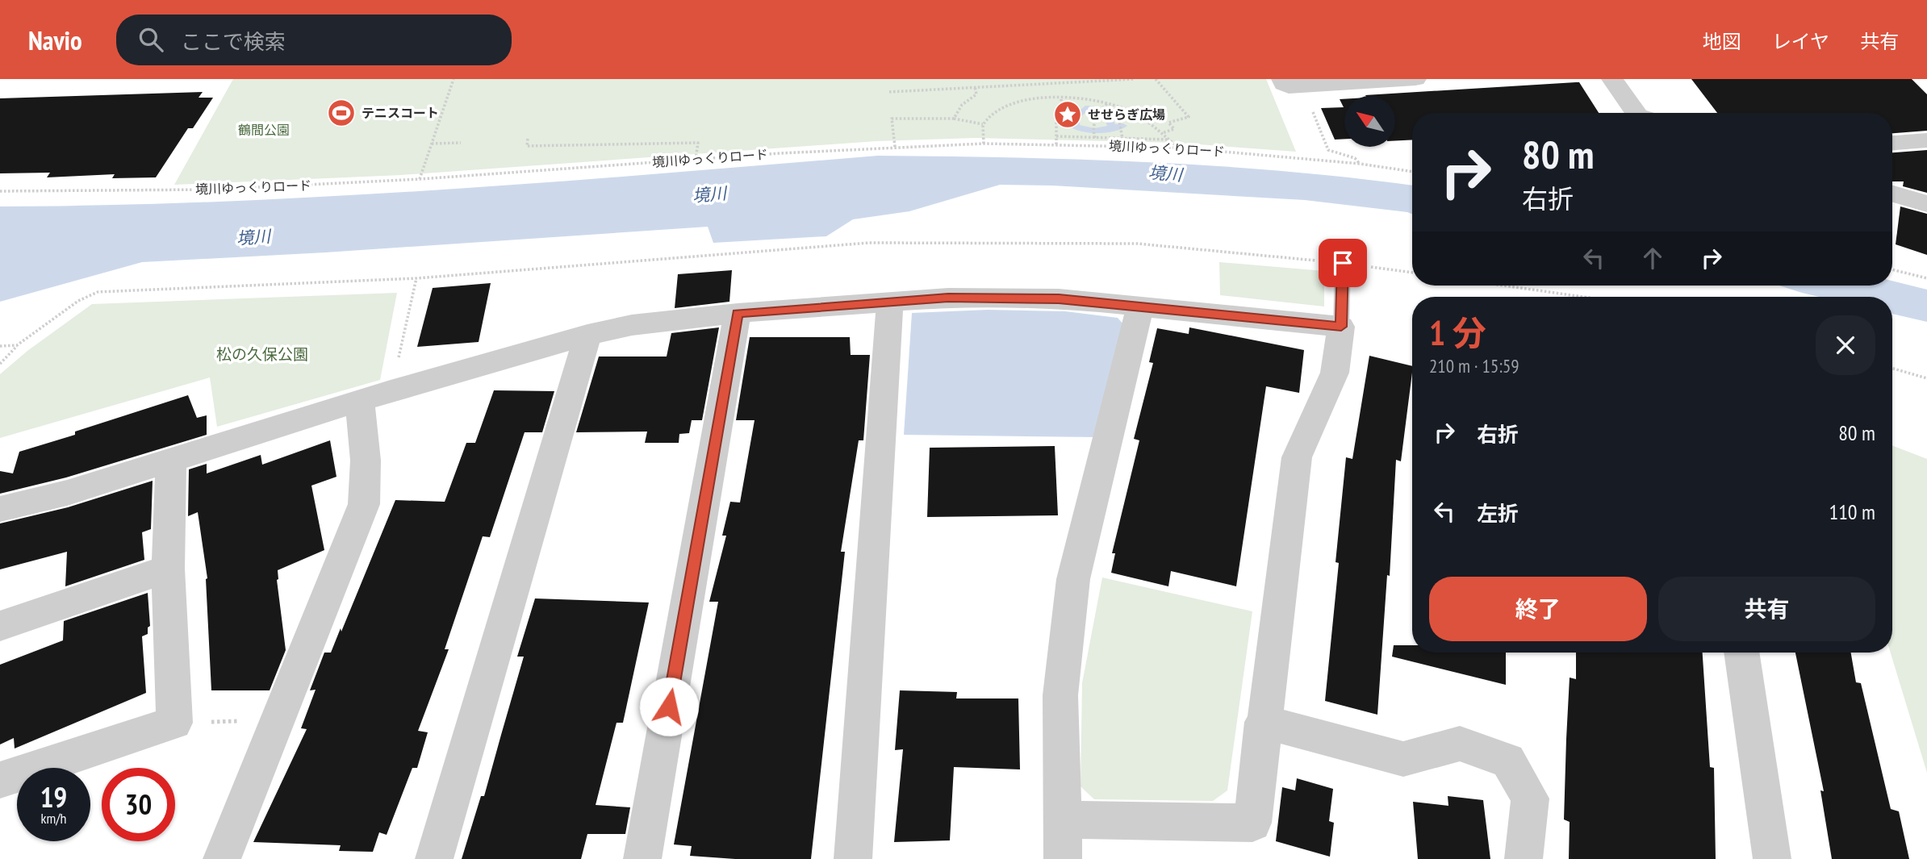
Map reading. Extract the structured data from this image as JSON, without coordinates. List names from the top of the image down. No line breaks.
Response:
{"streets":{"path":["境川ゆっくりロード"]},"water":["境川"],"parks":["鶴間公園","松の久保公園"],"places":{"sports":["テニスコート"],"place":["せせらぎ広場"]},"north":"top left","page":{"header":"Navio","search":"ここで検索","nav":["地図","レイヤ","共有"],"turn":["80 m","右折"],"heading":["1 分","210 m · 15:59"],"list":[{"name":"右折","value":"80 m"},{"name":"左折","value":"110 m"}],"buttons":["終了","共有"],"speed":"19 km/h","limit":"30"}}
